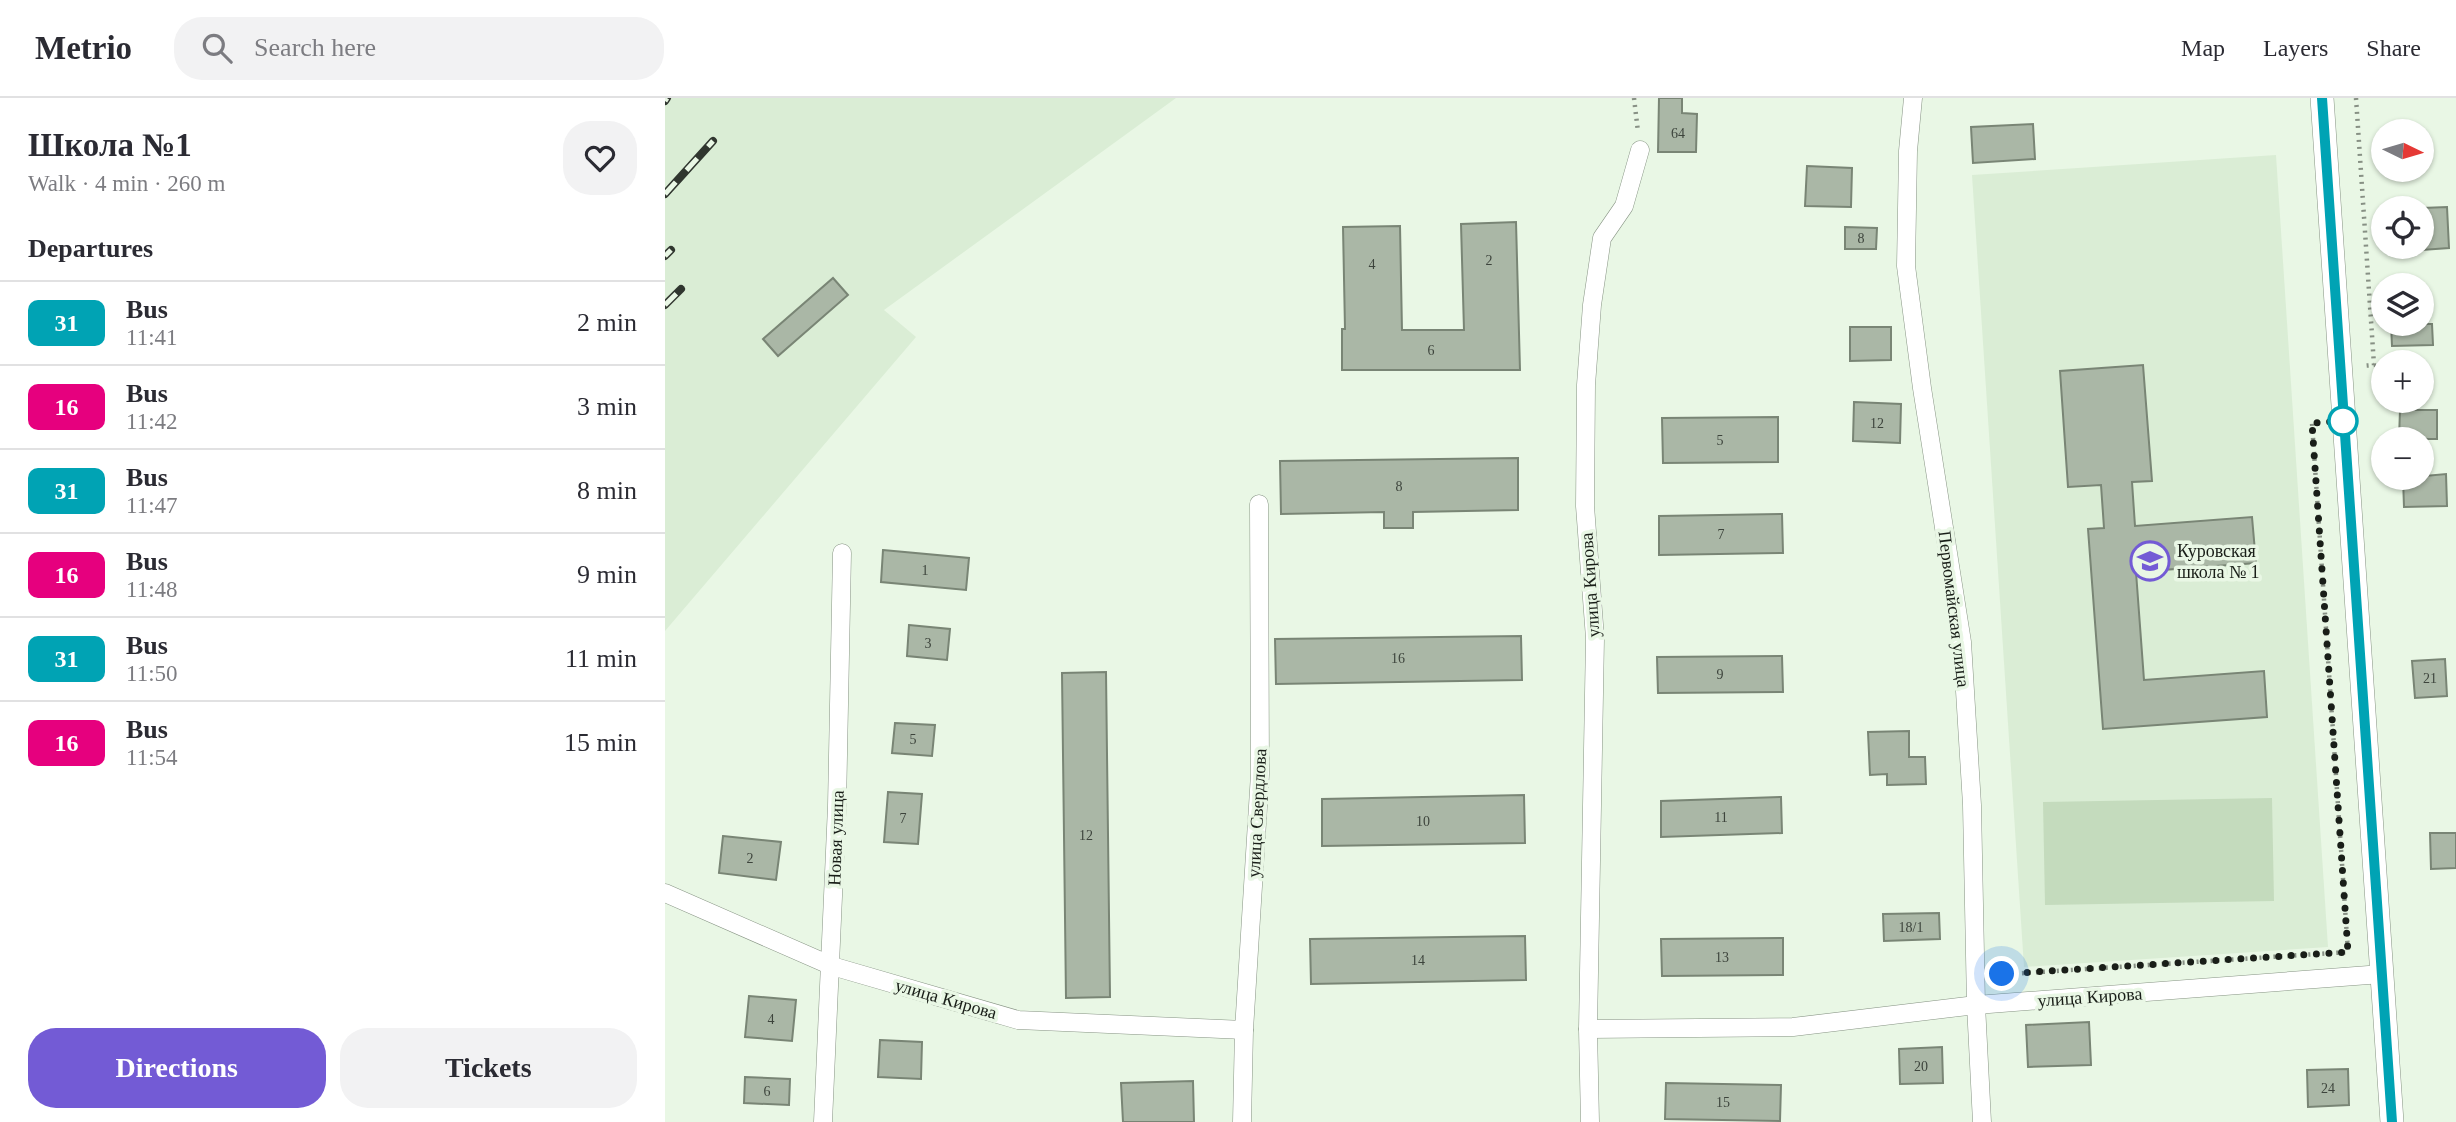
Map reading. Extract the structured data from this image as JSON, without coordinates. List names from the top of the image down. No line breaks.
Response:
{"streets":{"street":["улица Кирова","Первомайская улица","улица Свердлова","Новая улица"]},"crossings":[["улица Кирова","Первомайская улица"],["улица Кирова","улица Свердлова"],["улица Кирова","Новая улица"]],"places":{"school or university":["Куровская школа № 1"]},"lines":["bus line 31"],"house_numbers":["64","8","2","4","6","12","5","8","7","1","3","16","9","21","5","11","7","10","12","2","18/1","13","14","4","20","24","6","15"],"north":"right","page":{"header":"Metrio","search":"Search here","nav":["Map","Layers","Share"],"heading":[["Школа №1","Walk · 4 min · 260 m"],"Departures"],"map_buttons":["+","−"],"list":[{"mark":"31","name":"Bus","note":"11:41","value":"2 min"},{"mark":"16","name":"Bus","note":"11:42","value":"3 min"},{"mark":"31","name":"Bus","note":"11:47","value":"8 min"},{"mark":"16","name":"Bus","note":"11:48","value":"9 min"},{"mark":"31","name":"Bus","note":"11:50","value":"11 min"},{"mark":"16","name":"Bus","note":"11:54","value":"15 min"}],"buttons":["Directions","Tickets"]}}
